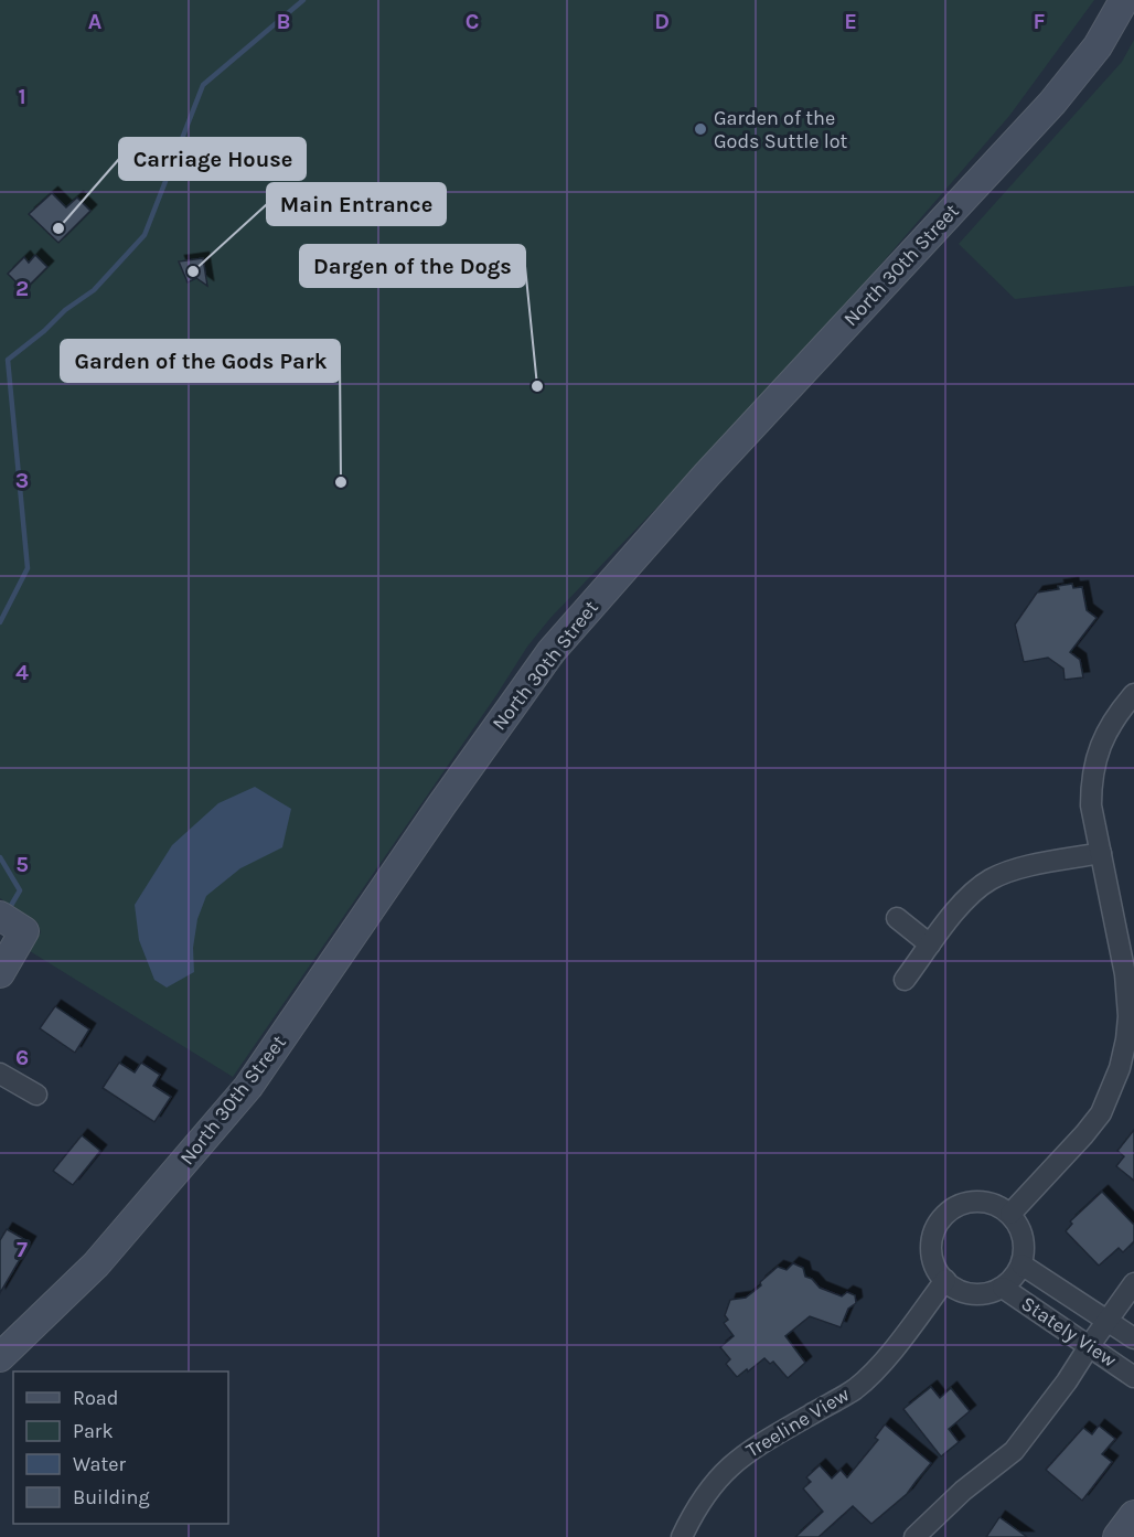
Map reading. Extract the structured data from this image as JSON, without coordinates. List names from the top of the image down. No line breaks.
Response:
{"streets":{"main road":["North 30th Street"],"street":["Stately View","Treeline View"]},"crossings":[["Stately View","Treeline View"]],"places":["Garden of the Gods Suttle lot","Carriage House","Main Entrance","Dargen of the Dogs","Garden of the Gods Park"],"legend":["Road","Park","Water","Building"],"grid":{"columns":["A","B","C","D","E","F"],"rows":["1","2","3","4","5","6","7"]}}
